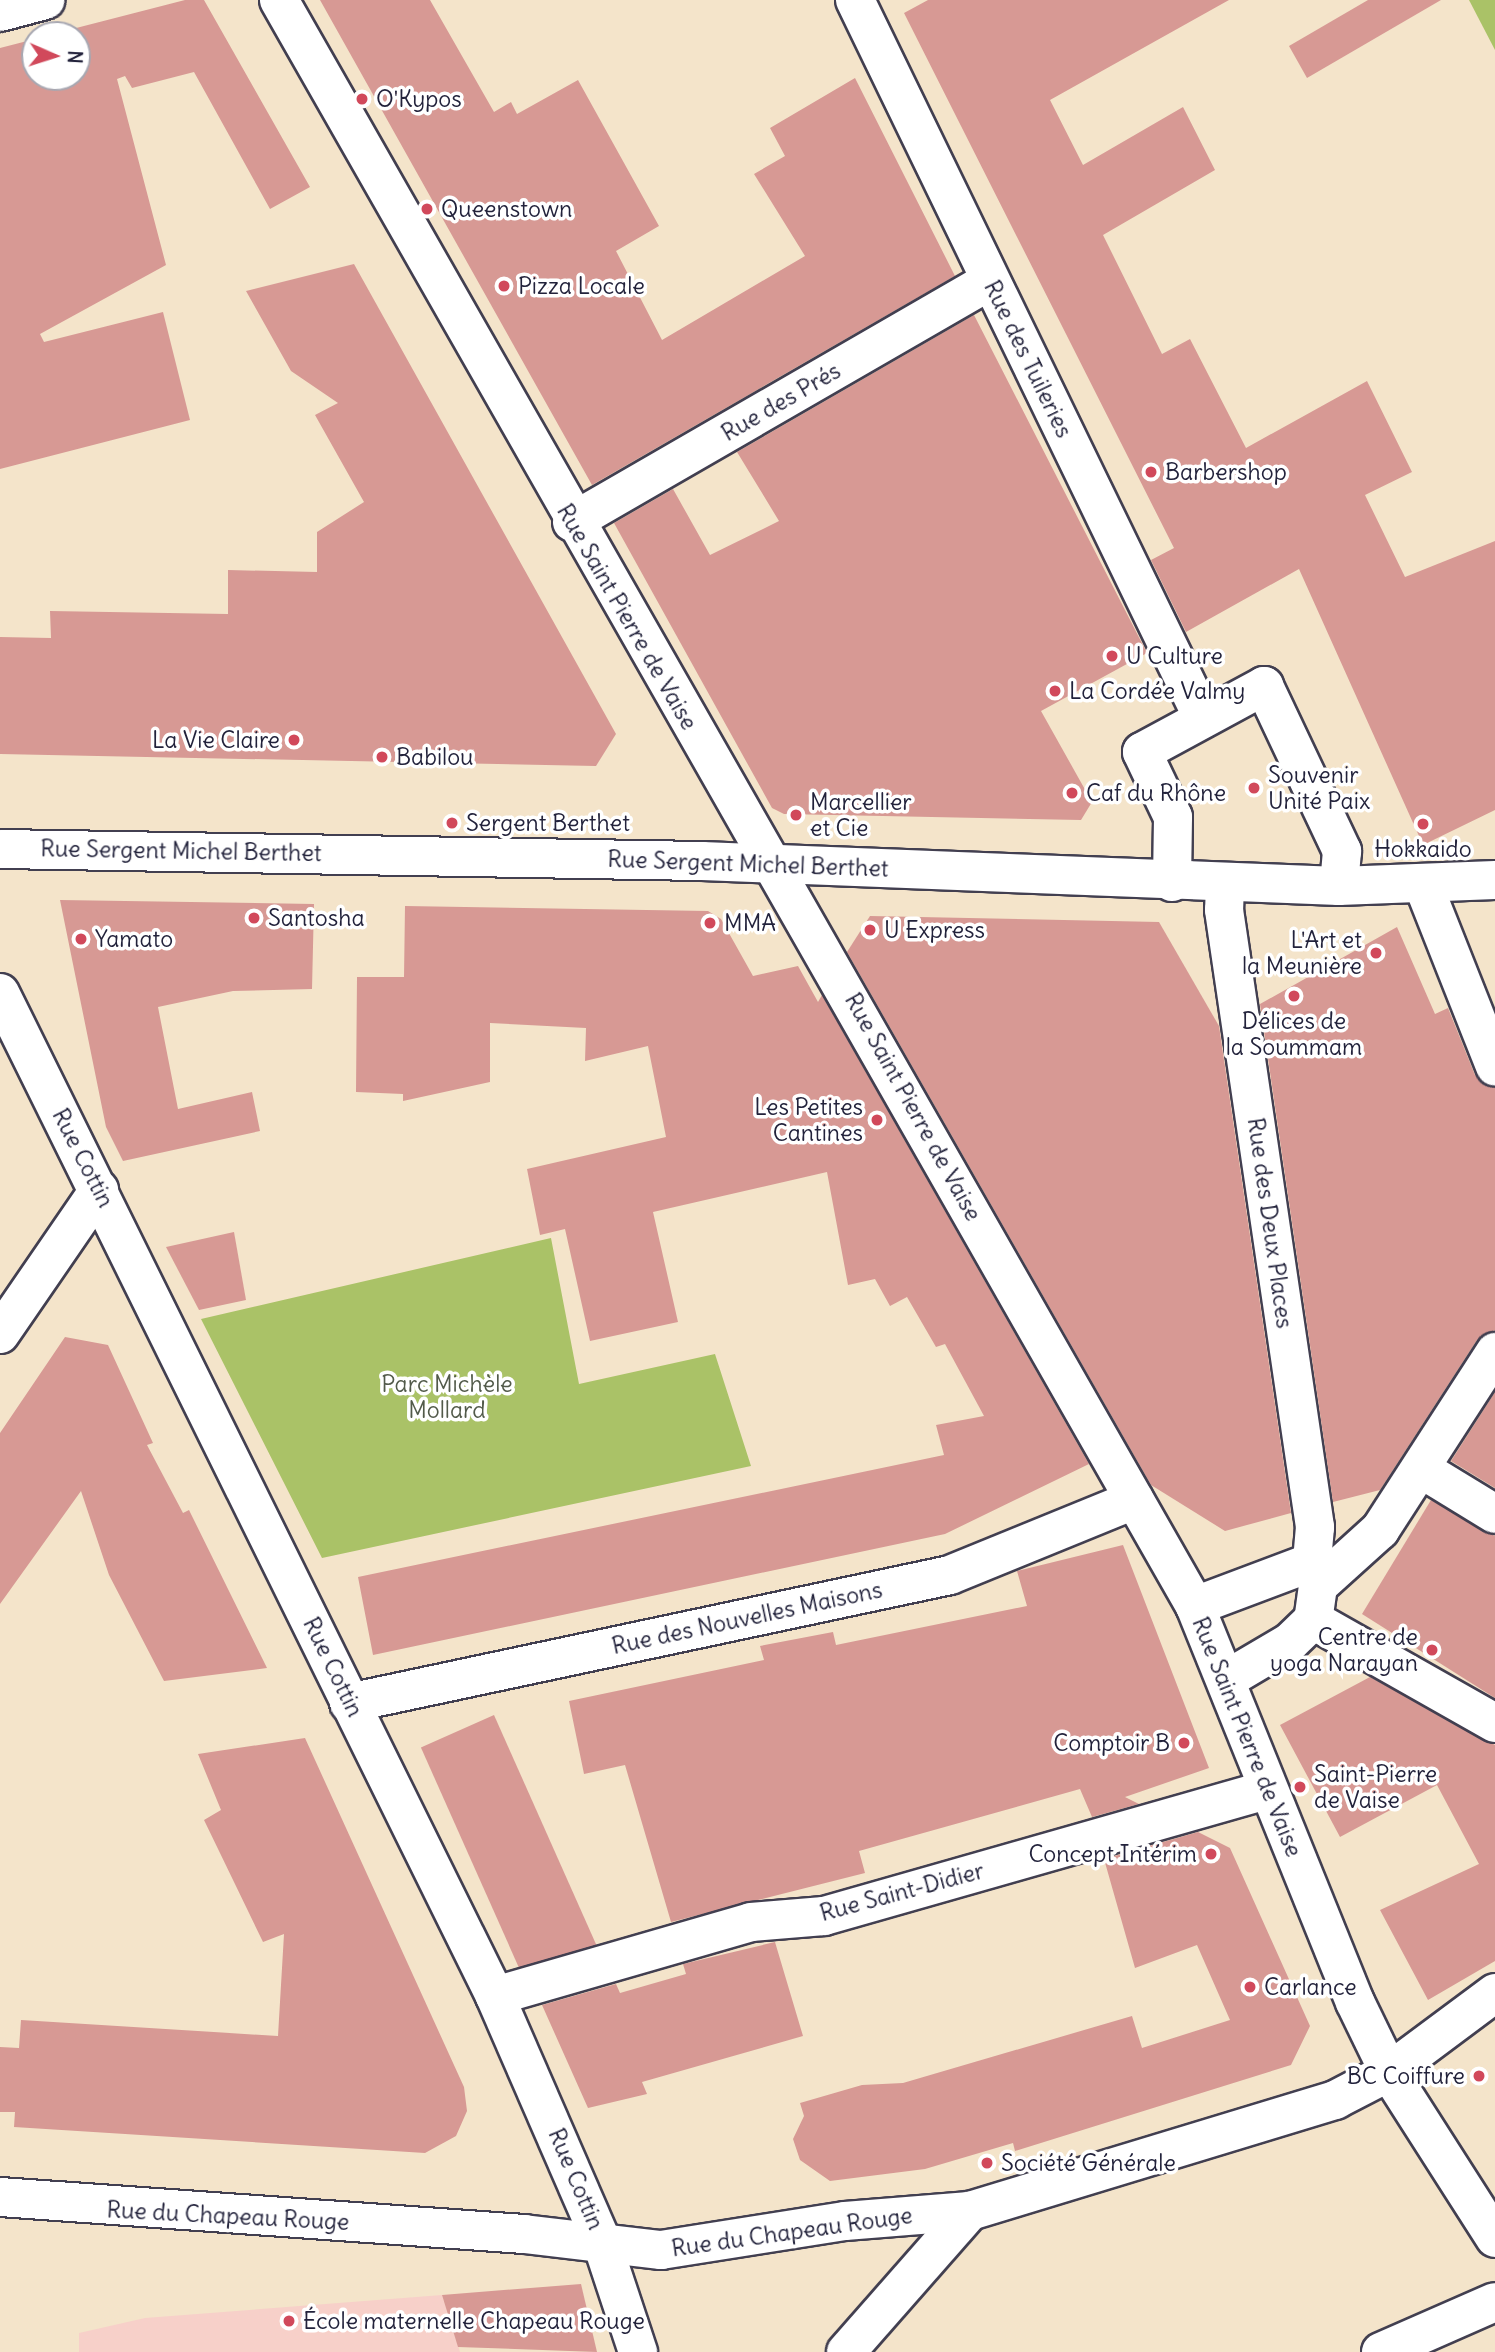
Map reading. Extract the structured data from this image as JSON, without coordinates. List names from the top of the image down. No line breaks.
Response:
{"streets":{"street":["Rue des Tuileries","Rue des Prés","Rue Saint Pierre de Vaise","Rue Sergent Michel Berthet","Rue Cottin","Rue des Deux Places","Rue des Nouvelles Maisons","Rue Saint-Didier","Rue du Chapeau Rouge"]},"crossings":[["Rue des Tuileries","Rue des Prés"],["Rue des Prés","Rue Saint Pierre de Vaise"],["Rue Saint Pierre de Vaise","Rue Sergent Michel Berthet"],["Rue Saint Pierre de Vaise","Rue des Nouvelles Maisons"],["Rue Saint Pierre de Vaise","Rue Saint-Didier"],["Rue Saint Pierre de Vaise","Rue du Chapeau Rouge"],["Rue Sergent Michel Berthet","Rue des Deux Places"],["Rue Cottin","Rue des Nouvelles Maisons"],["Rue Cottin","Rue Saint-Didier"],["Rue Cottin","Rue du Chapeau Rouge"]],"parks":["Parc Michèle Mollard"],"places":["O'Kypos","Queenstown","Pizza Locale","Barbershop","U Culture","La Cordée Valmy","La Vie Claire","Babilou","Souvenir Unité Paix","Caf du Rhône","Marcellier et Cie","Sergent Berthet","Hokkaido","Santosha","MMA","U Express","Yamato","L'Art et la Meunière","Délices de la Soummam","Les Petites Cantines","Centre de yoga Narayan","Comptoir B","Saint-Pierre de Vaise","Concept Intérim","Carlance","BC Coiffure","Société Générale","École maternelle Chapeau Rouge"],"north":"right"}
